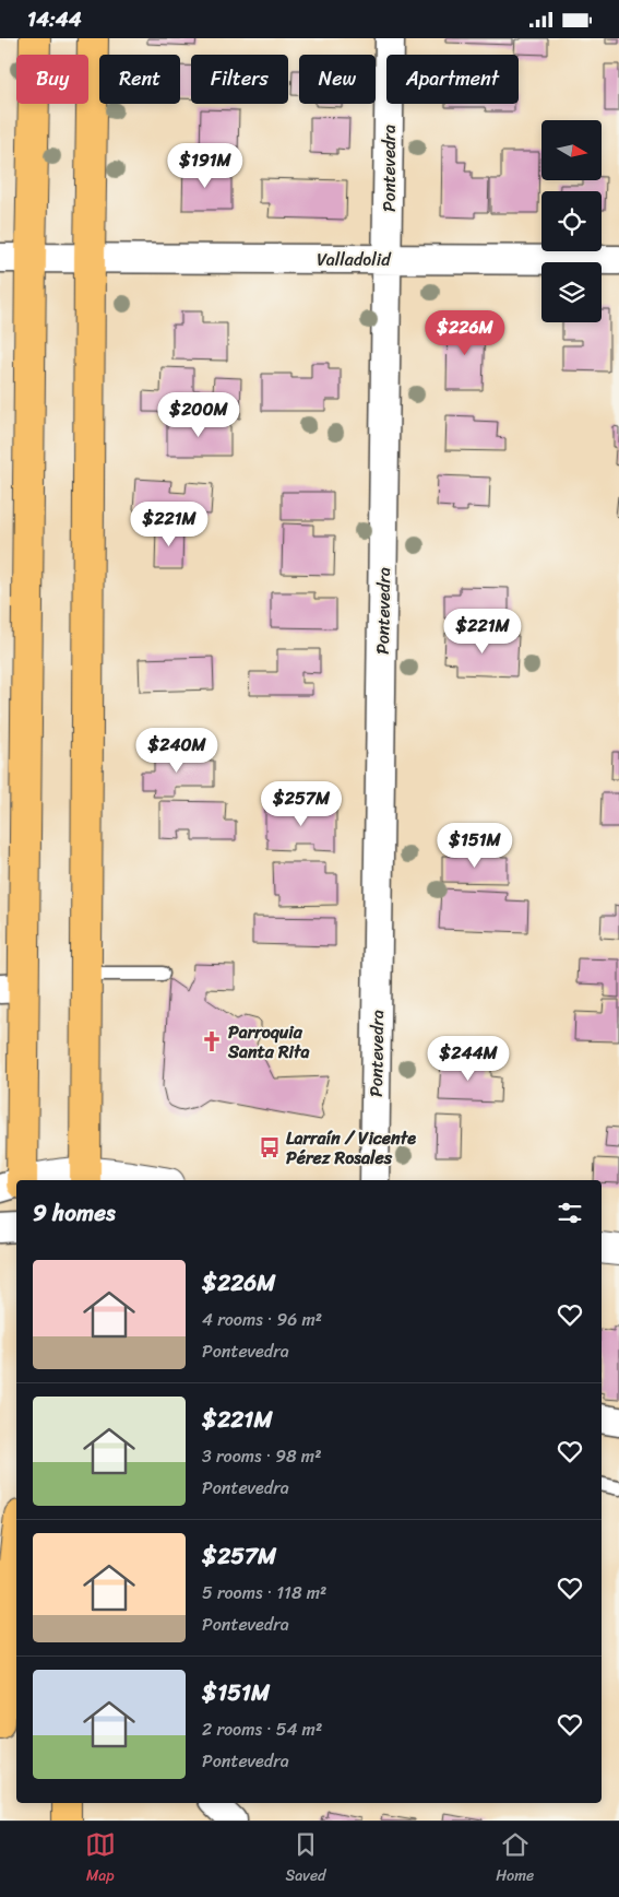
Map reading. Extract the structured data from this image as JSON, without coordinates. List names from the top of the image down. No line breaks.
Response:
{"streets":{"street":["Pontevedra","Valladolid"]},"crossings":[["Pontevedra","Valladolid"]],"places":{"church":["Parroquia Santa Rita"],"bus stop":["Larraín / Vicente Pérez Rosales"]},"north":"right","page":{"status":"14:44","chip":["Buy","Rent","Filters","New","Apartment"],"price":["$191M","$226M","$200M","$221M","$221M","$240M","$257M","$151M","$244M"],"heading":"9 homes","list":[{"name":"$226M","note":"4 rooms · 96 m² · Pontevedra"},{"name":"$221M","note":"3 rooms · 98 m² · Pontevedra"},{"name":"$257M","note":"5 rooms · 118 m² · Pontevedra"},{"name":"$151M","note":"2 rooms · 54 m² · Pontevedra"}],"tabs":["Map","Saved","Home"]}}
